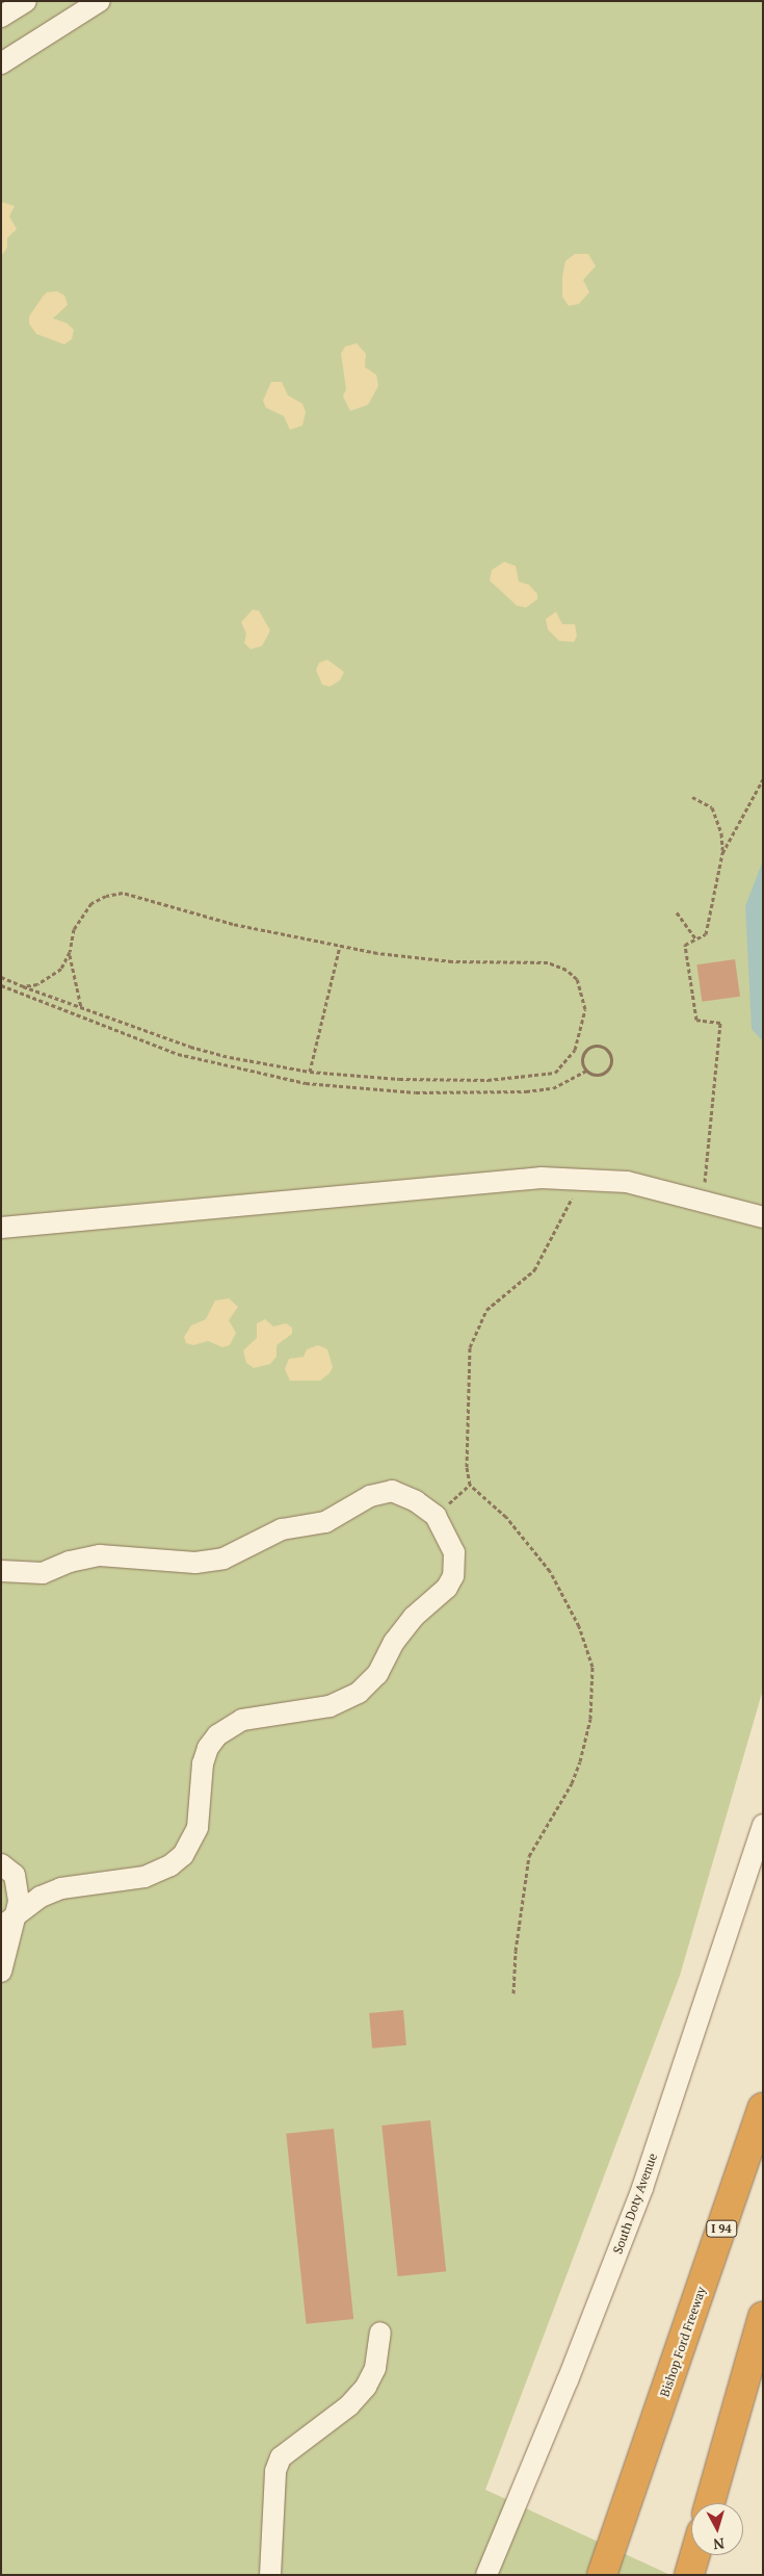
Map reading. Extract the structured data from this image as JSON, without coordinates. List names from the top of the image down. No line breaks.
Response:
{"streets":{"highway":["I 94","Bishop Ford Freeway"],"street":["South Doty Avenue"]},"north":"bottom"}
